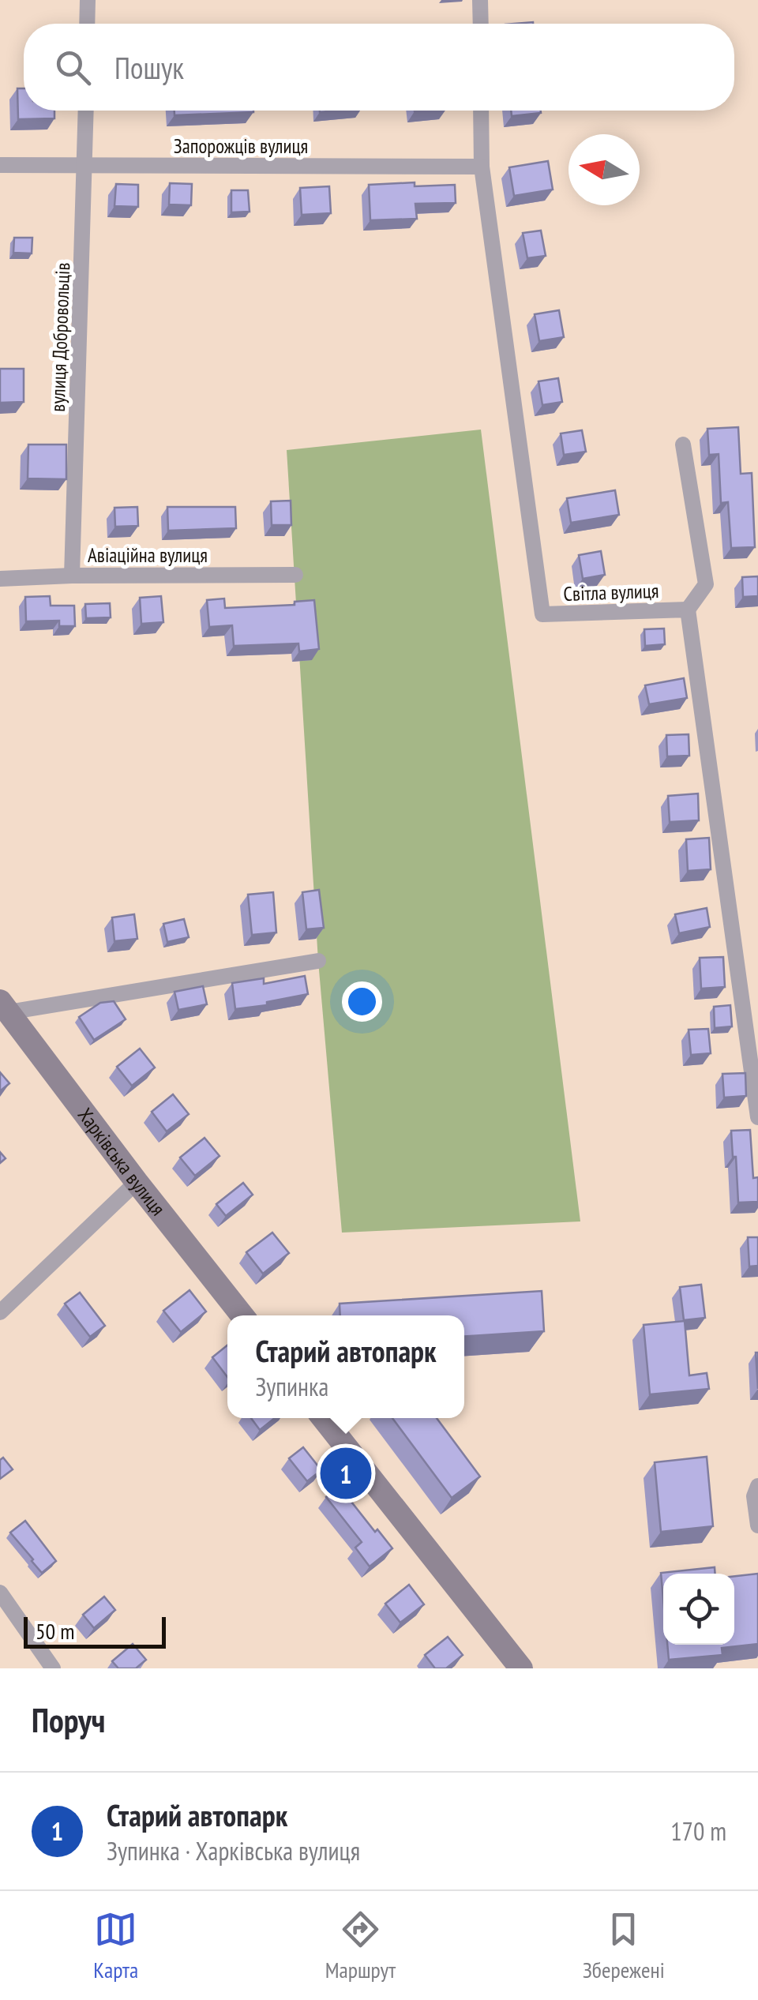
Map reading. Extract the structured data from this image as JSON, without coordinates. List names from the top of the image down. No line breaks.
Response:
{"streets":{"street":["Запорожців вулиця","вулиця Добровольців","Авіаційна вулиця","Світла вулиця","Харківська вулиця"]},"crossings":[["Запорожців вулиця","вулиця Добровольців"],["Запорожців вулиця","Світла вулиця"],["вулиця Добровольців","Авіаційна вулиця"]],"scale_bar":"50 m","north":"left","page":{"search":"Пошук","popup":["Старий автопарк","Зупинка"],"pins":"1","scale":"50 m","heading":"Поруч","list":[{"mark":"1","name":"Старий автопарк","note":"Зупинка · Харківська вулиця","value":"170 m"}],"nav":["Карта","Маршрут","Збережені"]}}
